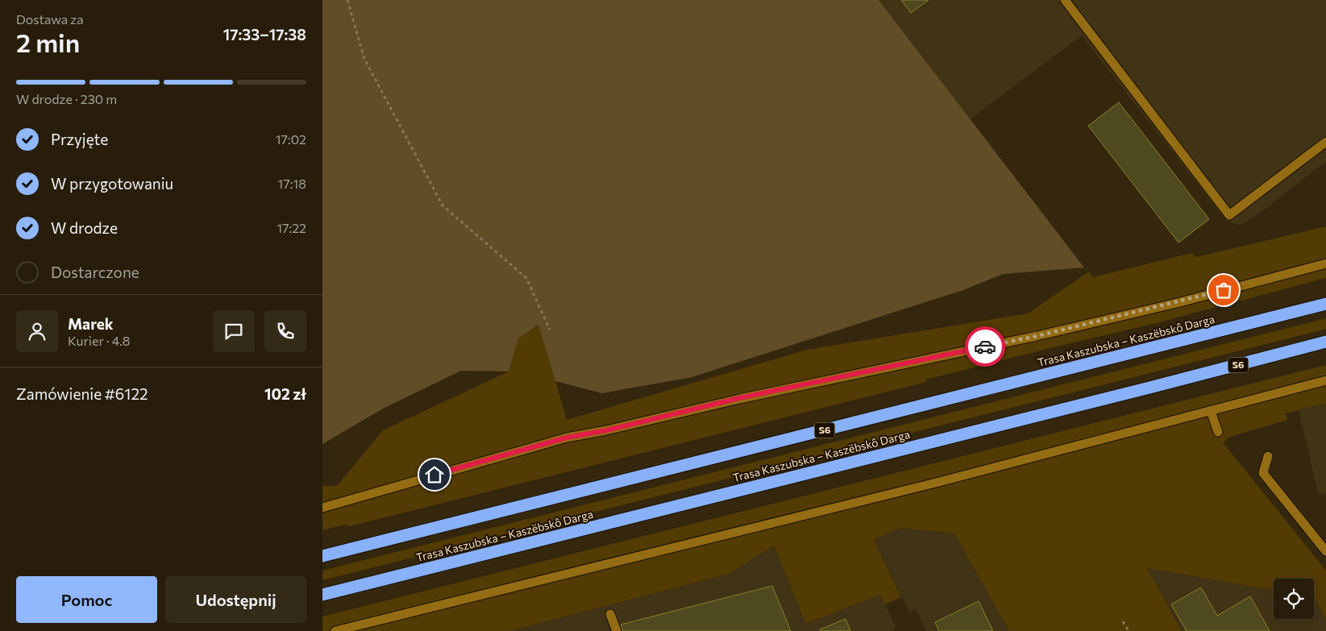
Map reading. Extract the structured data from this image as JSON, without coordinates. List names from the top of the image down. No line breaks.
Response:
{"streets":{"highway":["Trasa Kaszubska – Kaszëbskô Darga","S6"]},"page":{"heading":["2 min","Dostawa za","17:33–17:38"],"panel":["Marek","Kurier · 4.8","Zamówienie #6122","102 zł"],"bar":"W drodze · 230 m","list":[["Przyjęte","17:02"],["W przygotowaniu","17:18"],["W drodze","17:22"],"Dostarczone"],"buttons":["Pomoc","Udostępnij"]}}
